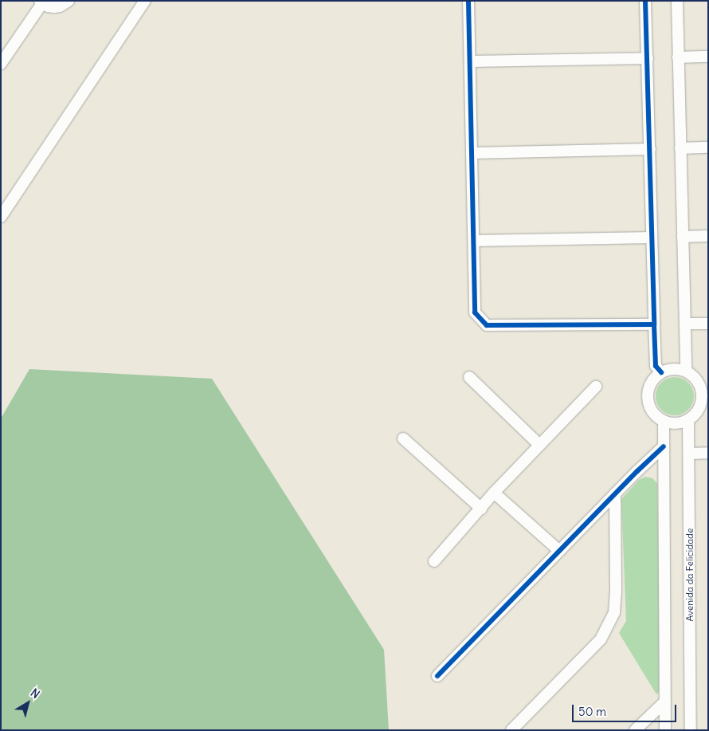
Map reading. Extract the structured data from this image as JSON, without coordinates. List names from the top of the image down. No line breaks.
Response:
{"streets":{"street":["Avenida da Felicidade"]},"scale_bar":"50 m","north":"top right"}
